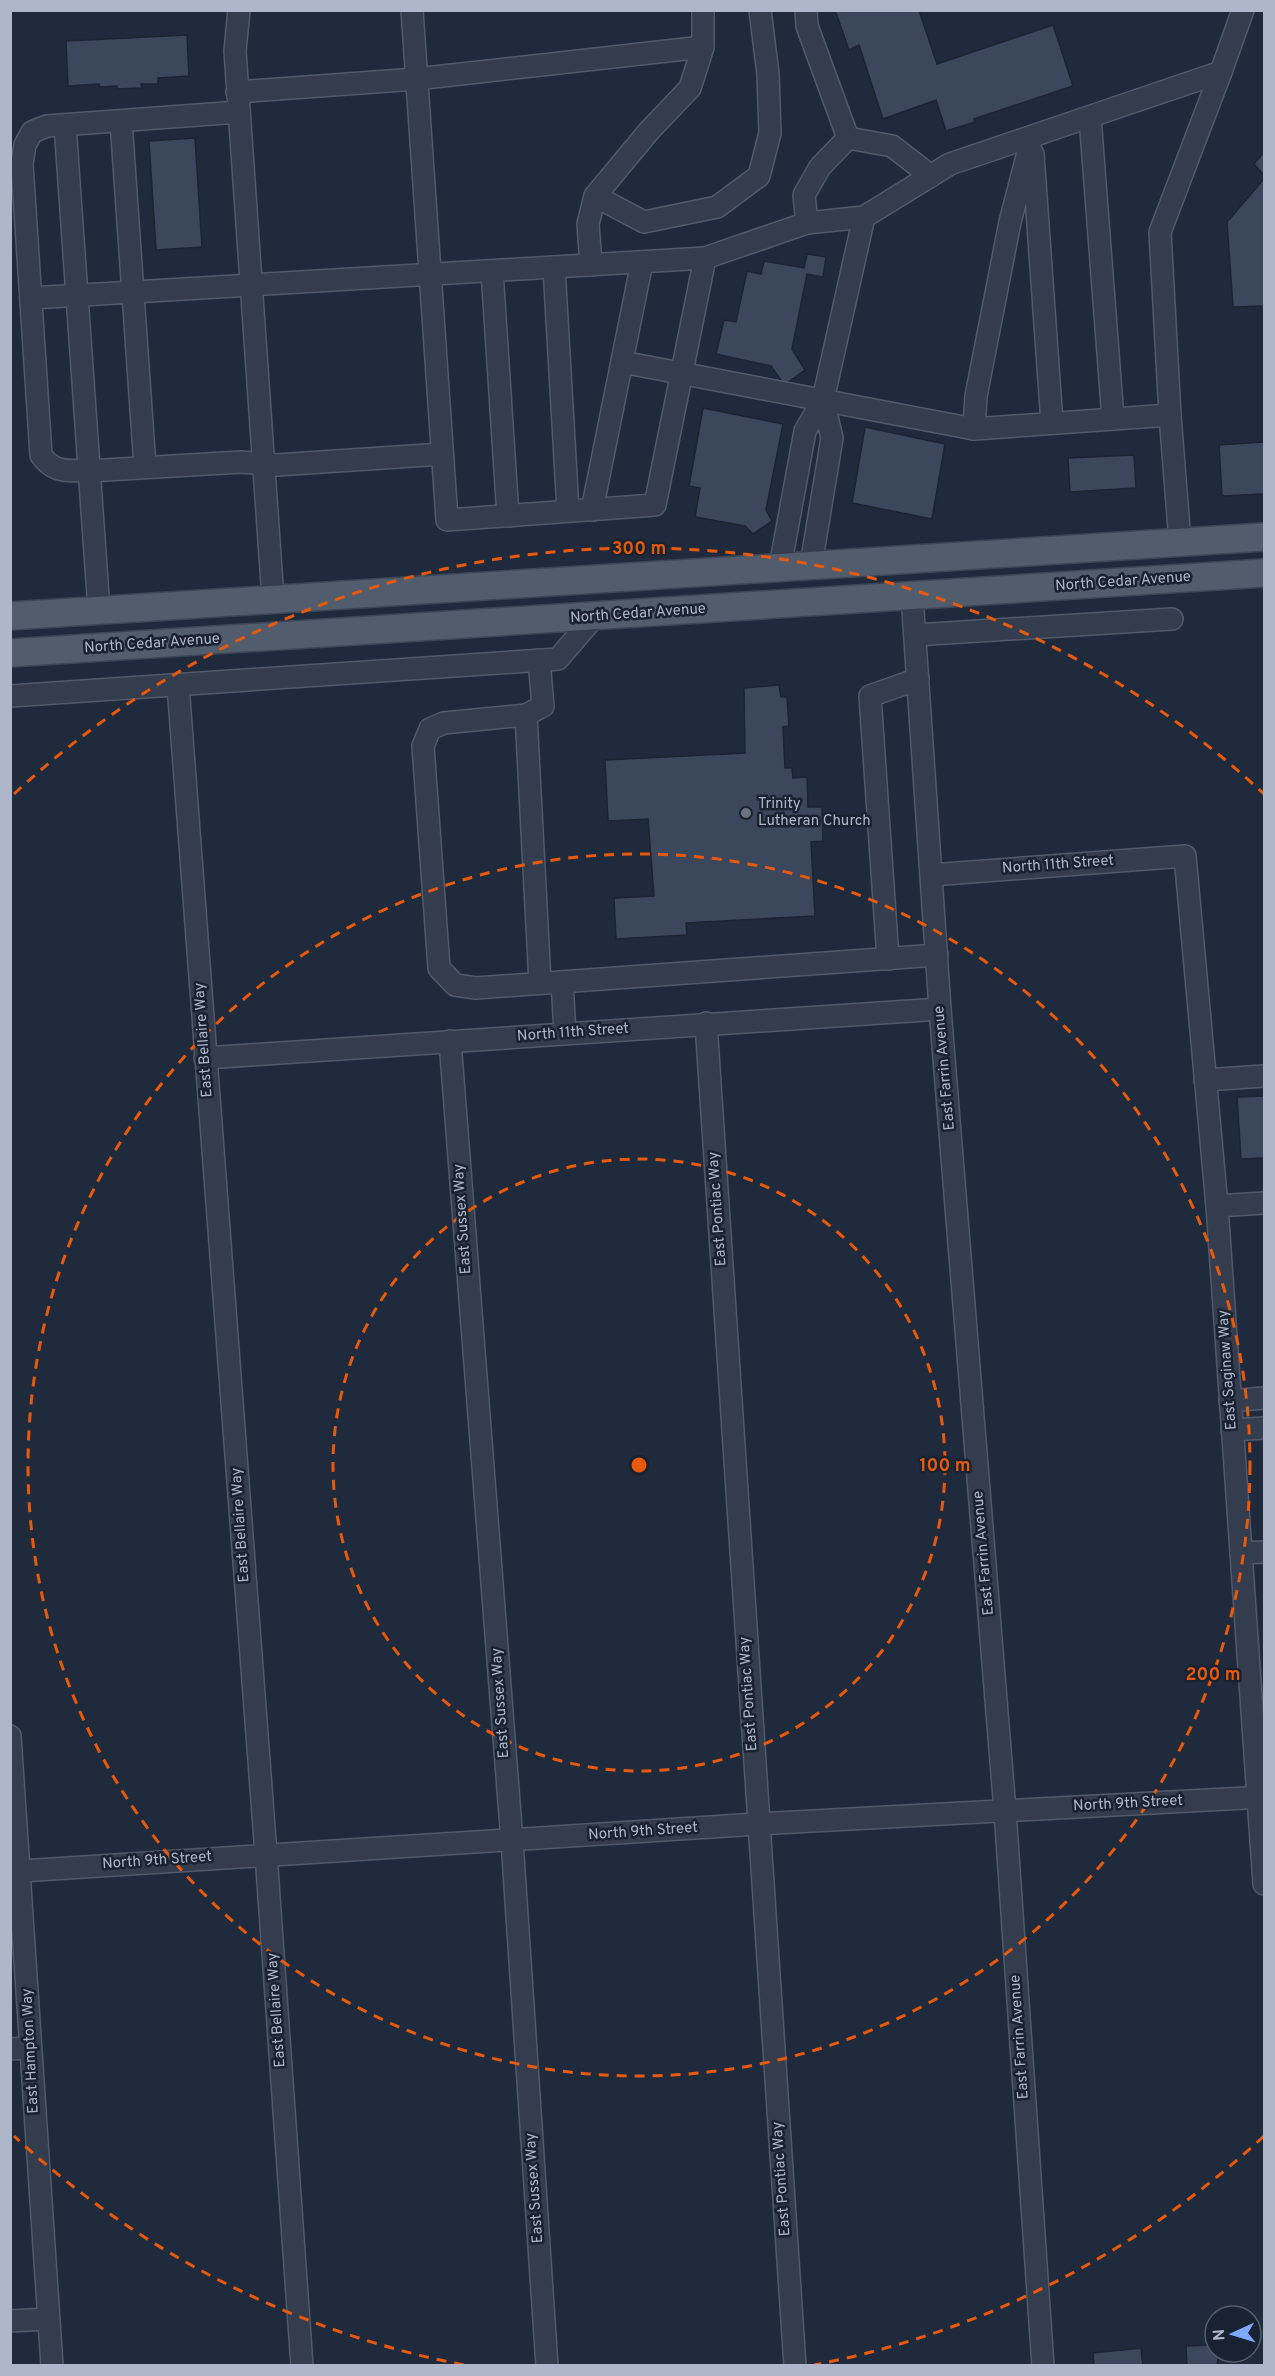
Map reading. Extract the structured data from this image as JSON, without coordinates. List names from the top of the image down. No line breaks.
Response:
{"streets":{"main road":["North Cedar Avenue"],"street":["North 11th Street","East Bellaire Way","East Farrin Avenue","East Pontiac Way","East Sussex Way","East Saginaw Way","North 9th Street","East Hampton Way"]},"crossings":[["North Cedar Avenue","East Farrin Avenue"],["North 11th Street","East Bellaire Way"],["North 11th Street","East Farrin Avenue"],["North 11th Street","East Pontiac Way"],["North 11th Street","East Sussex Way"],["North 11th Street","East Saginaw Way"],["East Bellaire Way","North 9th Street"],["East Farrin Avenue","North 9th Street"],["East Pontiac Way","North 9th Street"],["East Sussex Way","North 9th Street"],["East Saginaw Way","North 9th Street"],["North 9th Street","East Hampton Way"]],"places":["Trinity Lutheran Church"],"north":"left","rings":["300 m","100 m","200 m"]}
